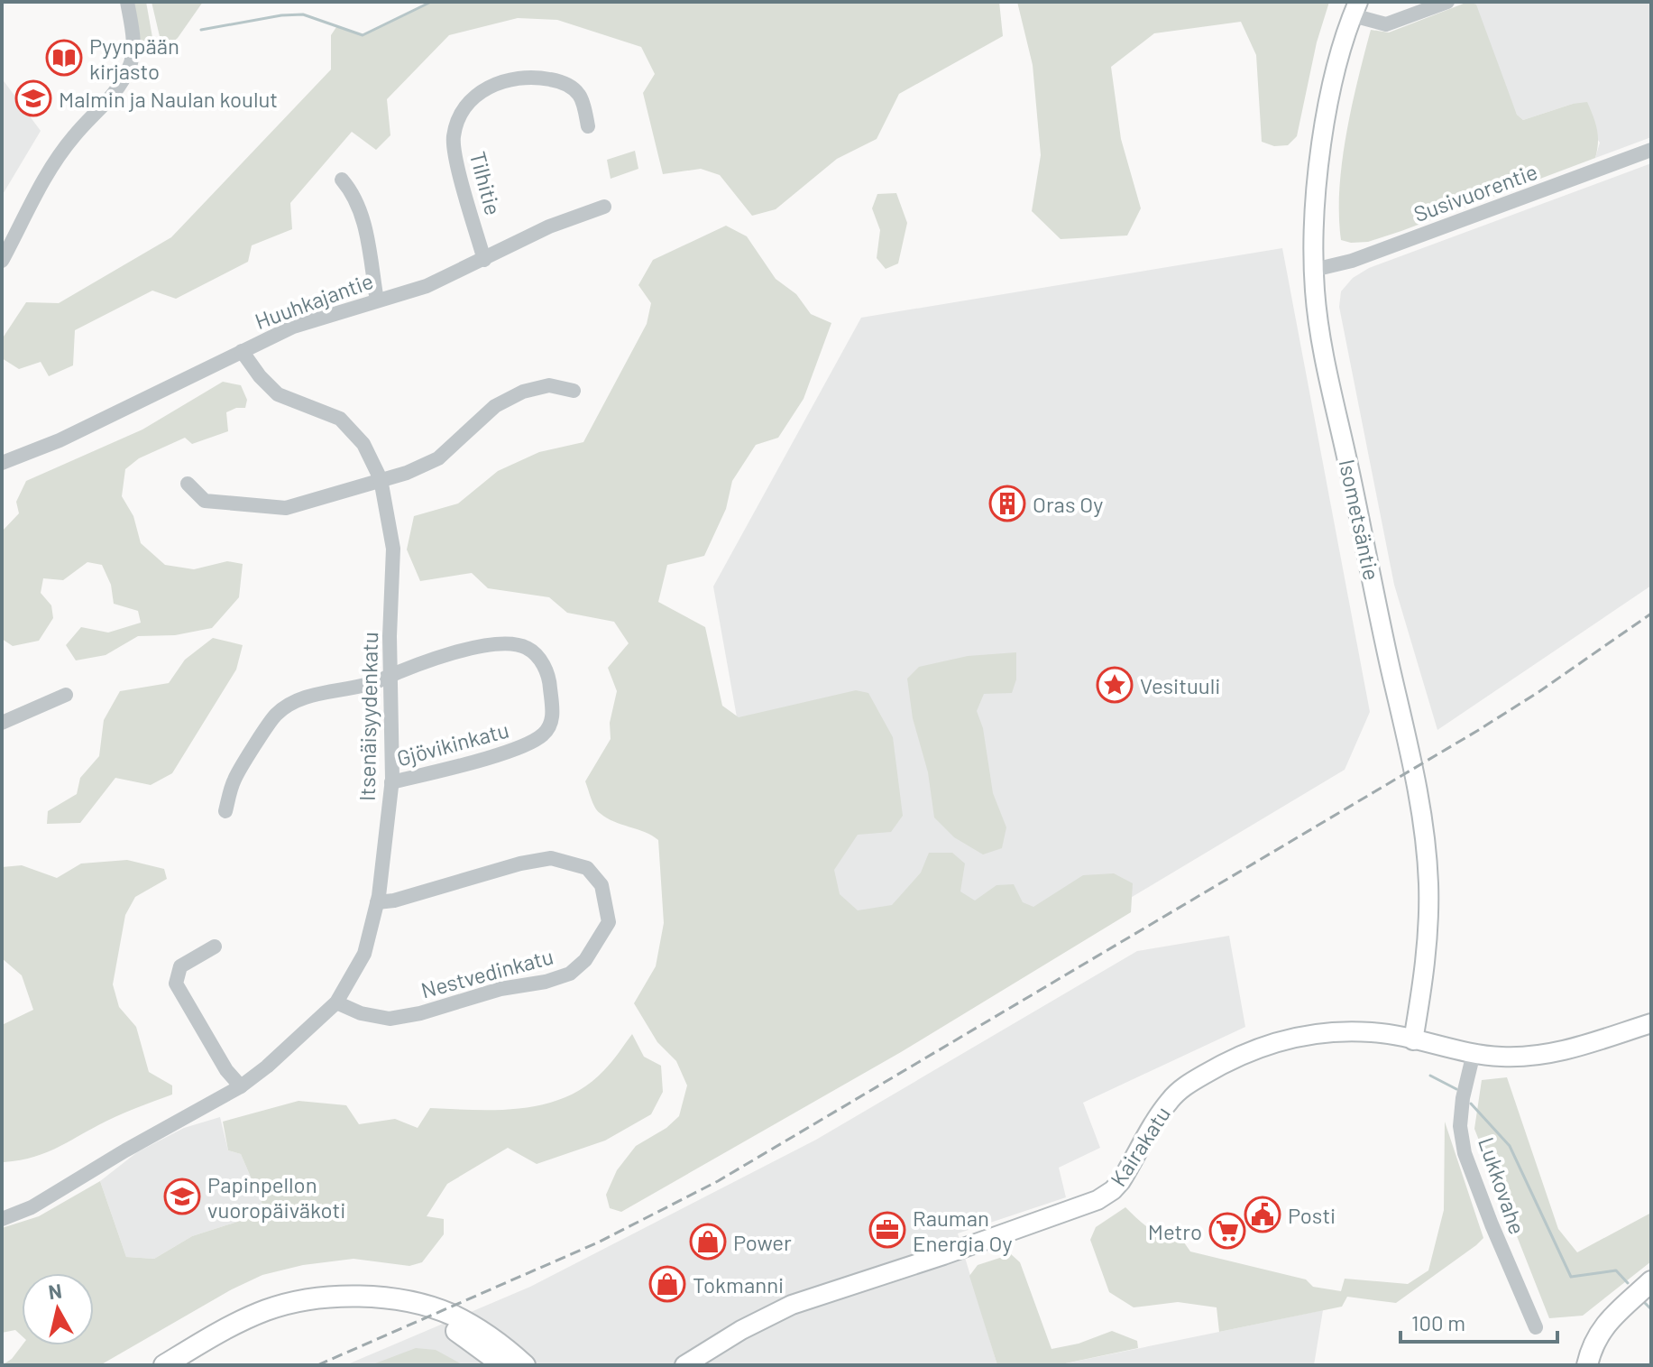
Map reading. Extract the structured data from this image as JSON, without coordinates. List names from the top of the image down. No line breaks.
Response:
{"streets":{"main road":["Isometsäntie","Kairakatu"],"street":["Tilhitie","Susivuorentie","Huuhkajantie","Itsenäisyydenkatu","Gjövikinkatu","Nestvedinkatu","Lukkovahe"]},"crossings":[["Tilhitie","Huuhkajantie"],["Susivuorentie","Isometsäntie"],["Huuhkajantie","Itsenäisyydenkatu"],["Isometsäntie","Kairakatu"],["Itsenäisyydenkatu","Gjövikinkatu"],["Itsenäisyydenkatu","Nestvedinkatu"],["Kairakatu","Lukkovahe"]],"places":{"library":["Pyynpään kirjasto"],"school or university":["Malmin ja Naulan koulut","Papinpellon vuoropäiväkoti"],"building":["Oras Oy"],"place":["Vesituuli"],"public building":["Posti"],"office":["Rauman Energia Oy"],"supermarket":["Metro"],"shop":["Power","Tokmanni"]},"scale_bar":"100 m","north":"top"}
